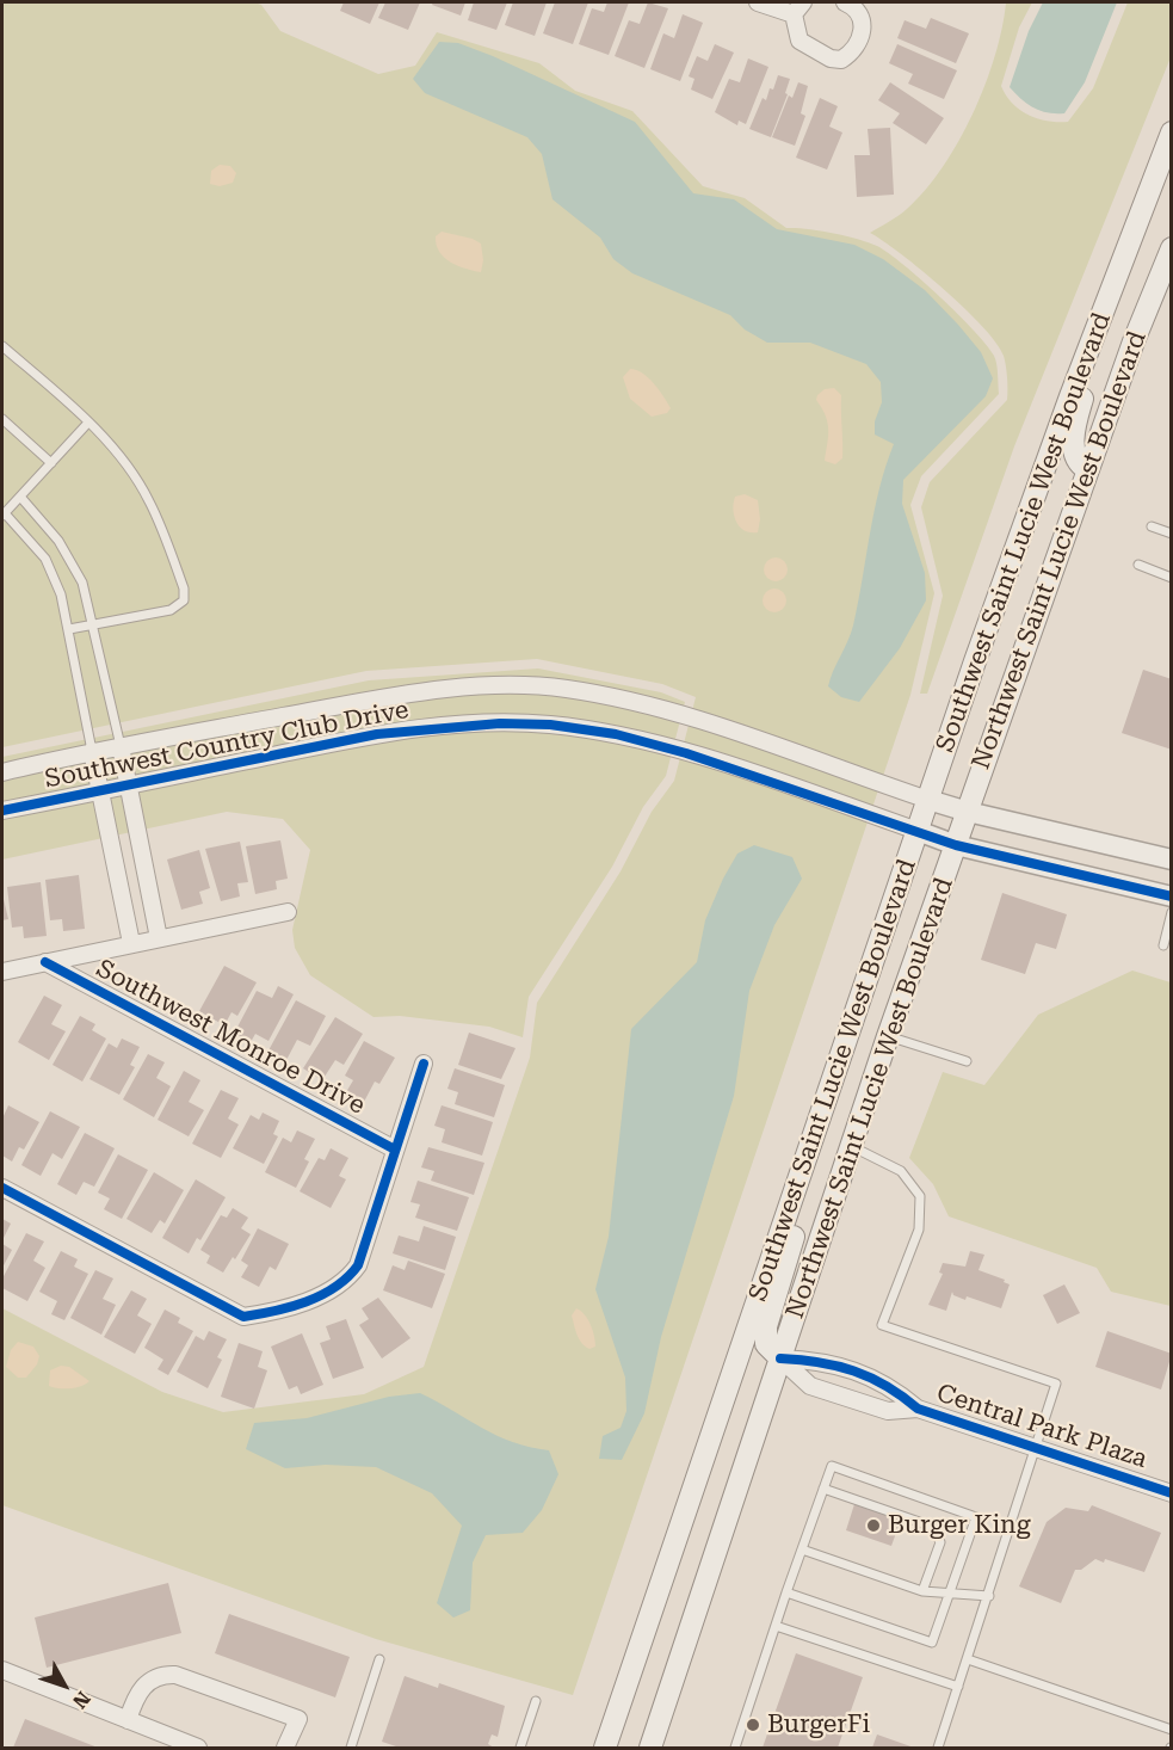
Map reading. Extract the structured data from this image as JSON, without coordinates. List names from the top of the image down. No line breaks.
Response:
{"streets":{"main road":["Southwest Saint Lucie West Boulevard","Northwest Saint Lucie West Boulevard"],"street":["Southwest Country Club Drive","Southwest Monroe Drive","Central Park Plaza"]},"crossings":[["Southwest Saint Lucie West Boulevard","Southwest Country Club Drive"],["Northwest Saint Lucie West Boulevard","Central Park Plaza"]],"places":["Burger King","BurgerFi"],"north":"bottom right"}
